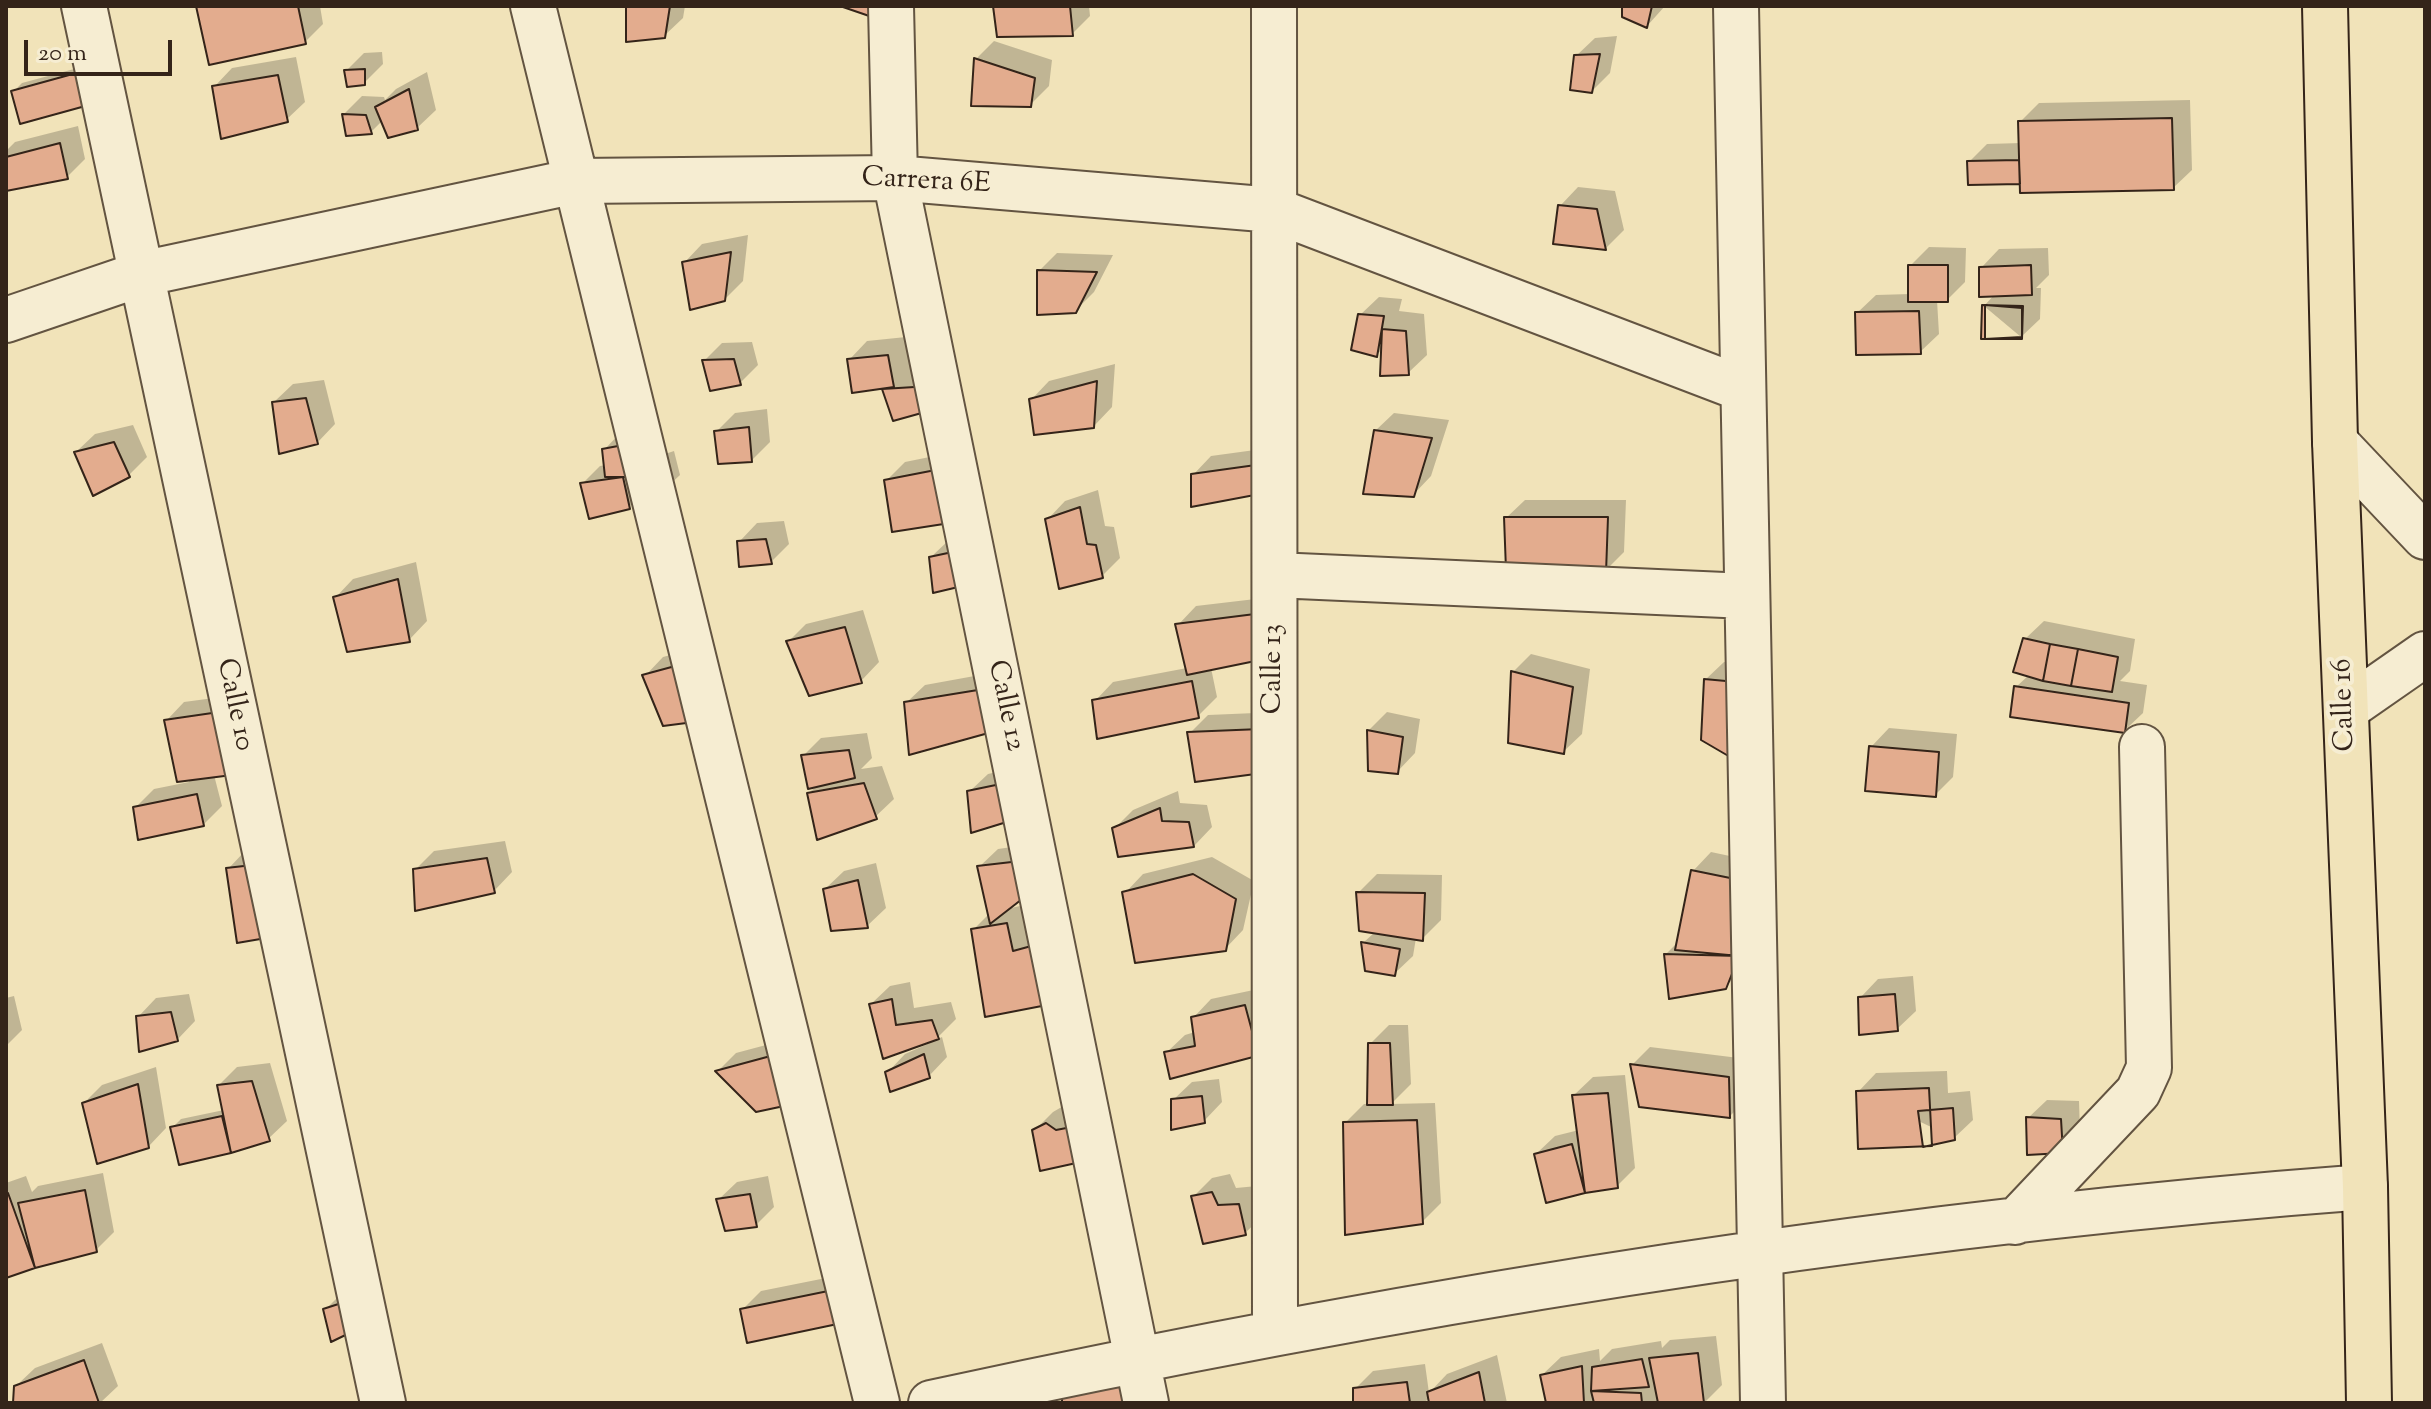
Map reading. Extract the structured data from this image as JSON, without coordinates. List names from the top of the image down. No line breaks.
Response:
{"streets":{"highway":["Calle 16"],"street":["Carrera 6E","Calle 13","Calle 10","Calle 12"]},"crossings":[["Carrera 6E","Calle 13"],["Carrera 6E","Calle 10"],["Carrera 6E","Calle 12"]],"scale_bar":"20 m"}
